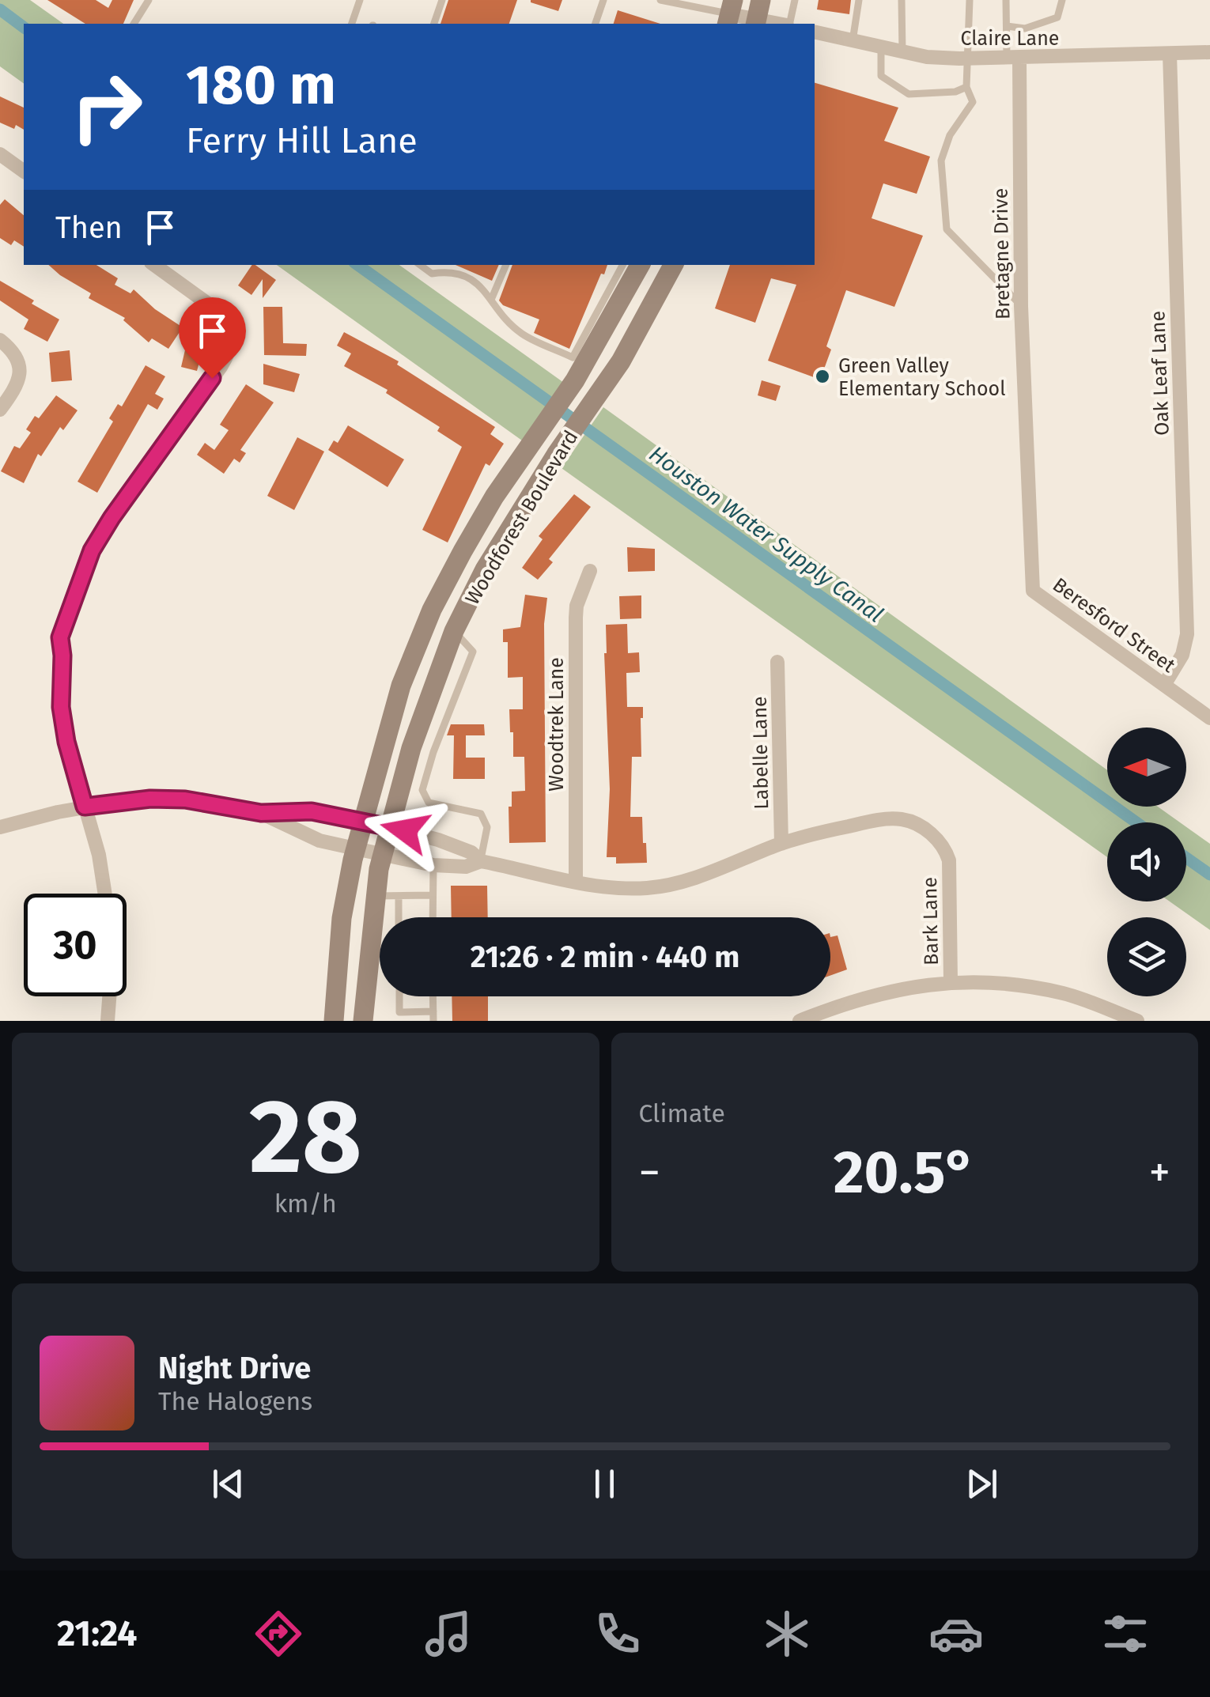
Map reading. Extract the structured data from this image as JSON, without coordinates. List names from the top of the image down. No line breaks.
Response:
{"streets":{"main road":["Woodforest Boulevard"],"street":["Claire Lane","Bretagne Drive","Oak Leaf Lane","Beresford Street","Woodtrek Lane","Labelle Lane","Bark Lane"]},"crossings":[["Claire Lane","Bretagne Drive"],["Claire Lane","Oak Leaf Lane"],["Bretagne Drive","Beresford Street"],["Oak Leaf Lane","Beresford Street"],["Labelle Lane","Bark Lane"]],"water":["Houston Water Supply Canal"],"places":["Green Valley Elementary School"],"north":"left","page":{"turn":["180 m","Ferry Hill Lane"],"then":"Then","limit":"30","trip":"21:26 · 2 min · 440 m","tile":[["28","km/h"],"Climate"],"heat":["−","20.5°","+"],"song":["Night Drive","The Halogens"],"tabs":"21:24"}}
